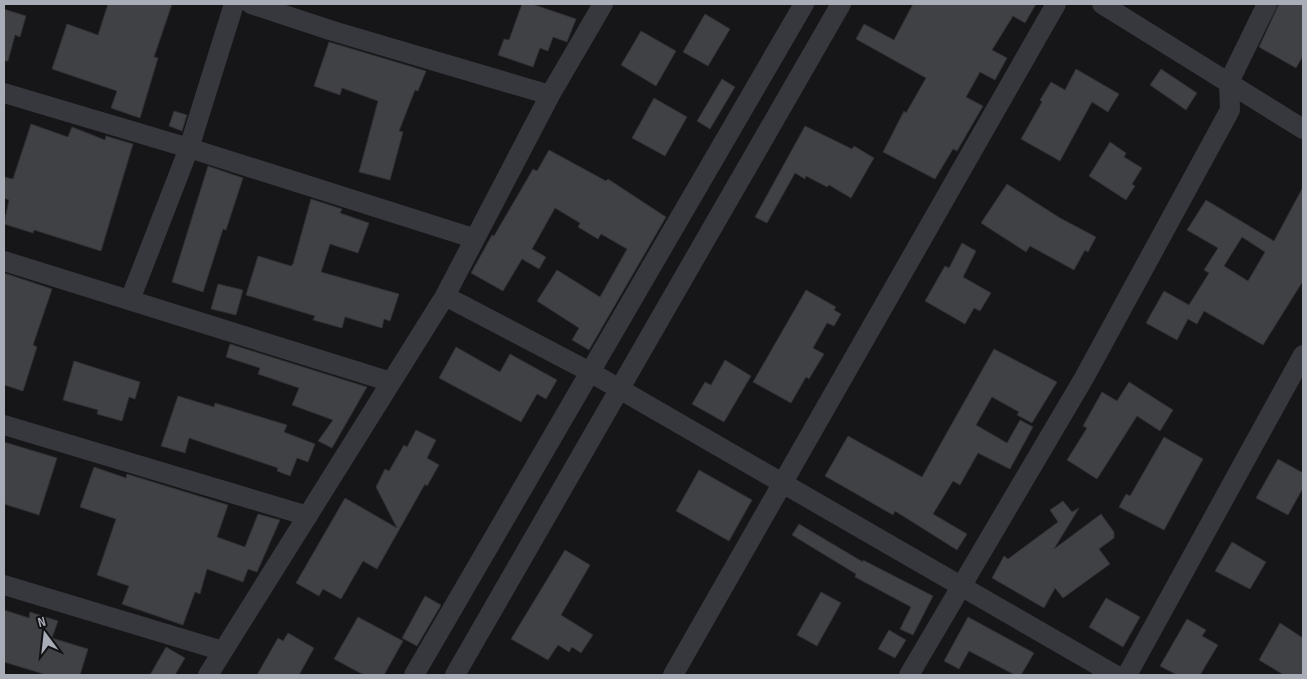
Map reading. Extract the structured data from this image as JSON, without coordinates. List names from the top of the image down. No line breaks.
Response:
{"north":"top"}
